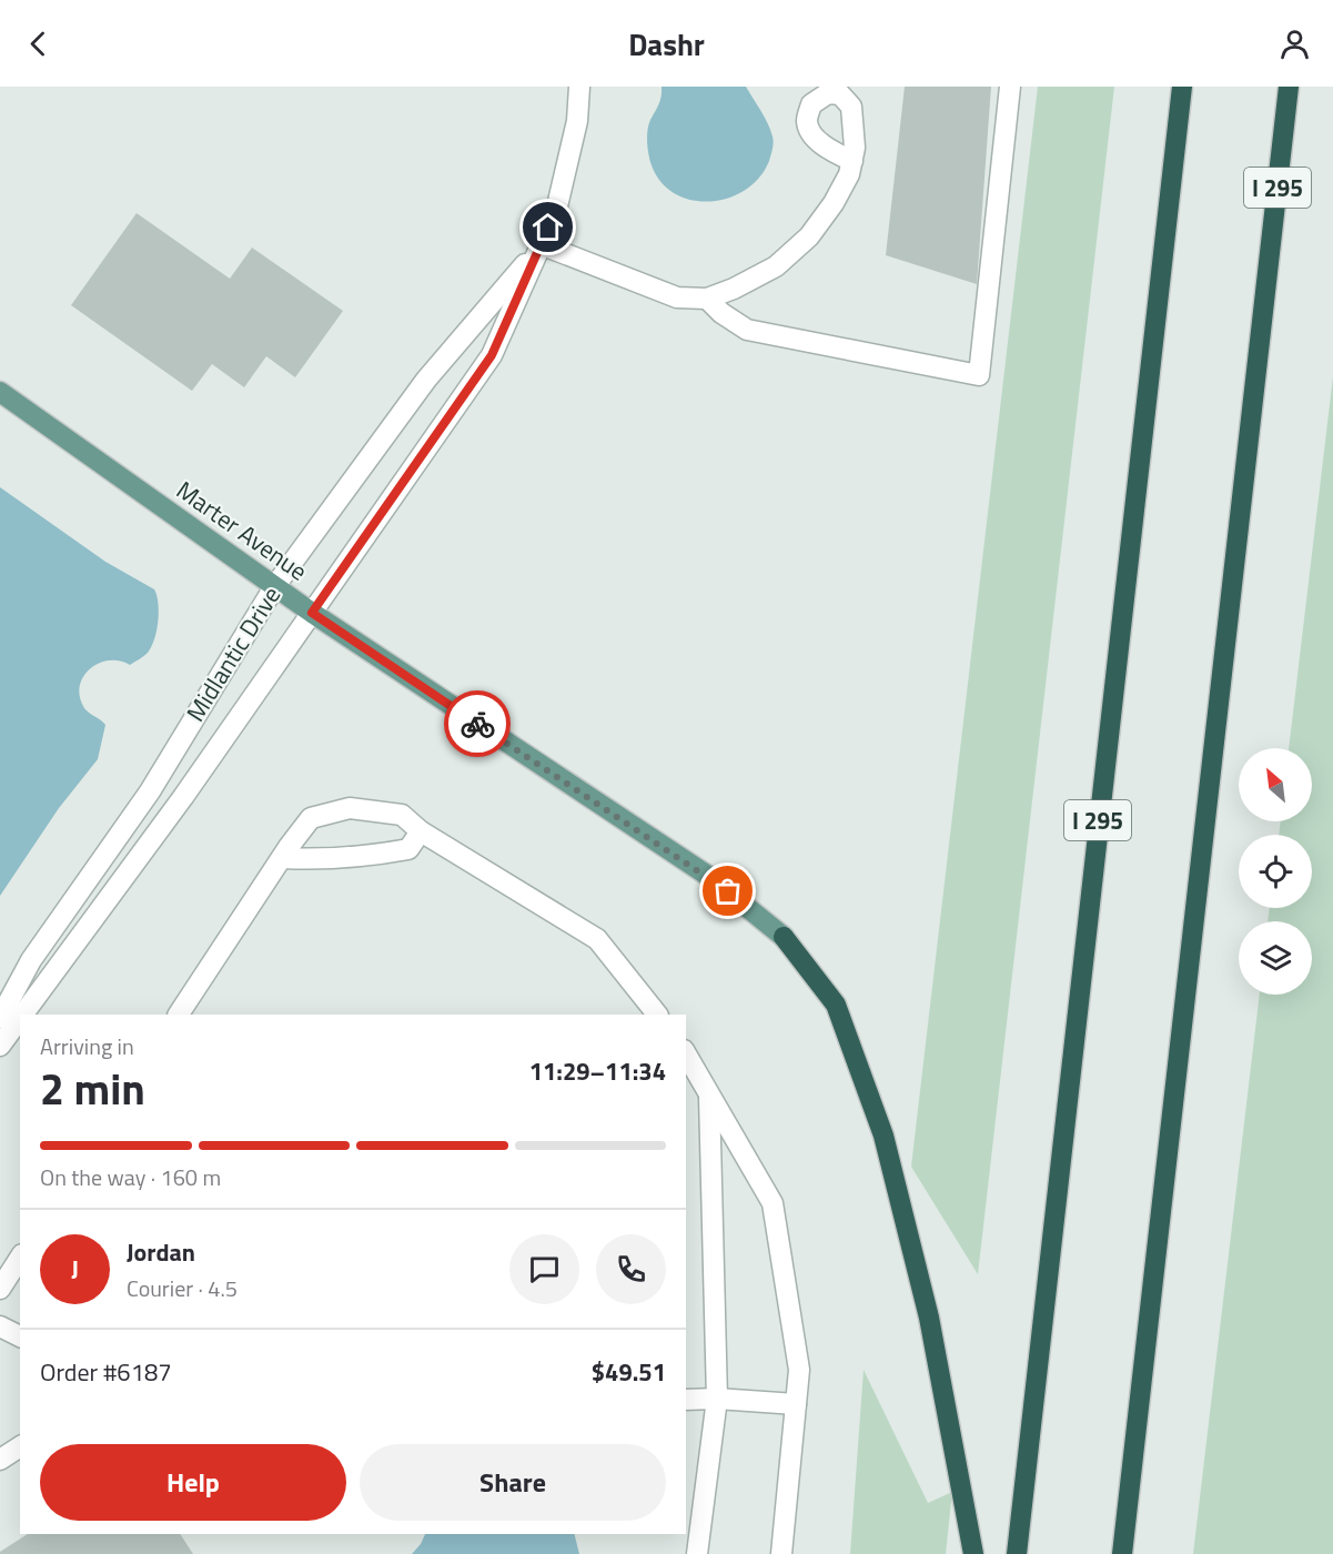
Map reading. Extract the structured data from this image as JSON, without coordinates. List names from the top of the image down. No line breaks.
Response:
{"streets":{"highway":["I 295"],"main road":["Marter Avenue"],"street":["Midlantic Drive"]},"crossings":[["Marter Avenue","Midlantic Drive"]],"north":"top left","page":{"header":"Dashr","heading":["2 min","Arriving in","11:29–11:34"],"panel":["Jordan","Courier · 4.5","Order #6187","$49.51"],"bar":"On the way · 160 m","round":"J","buttons":["Help","Share"]}}
